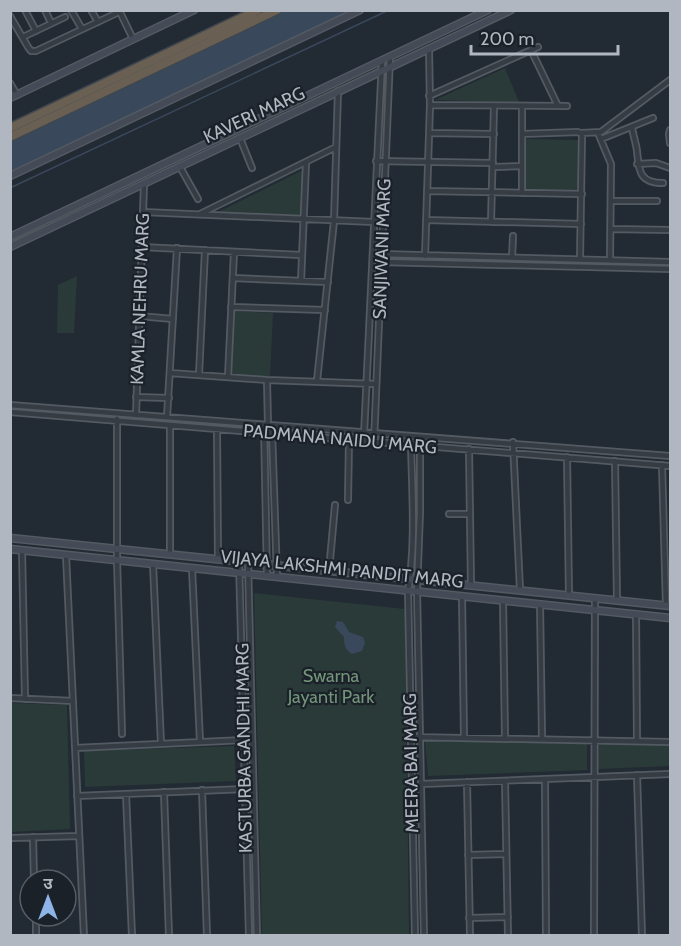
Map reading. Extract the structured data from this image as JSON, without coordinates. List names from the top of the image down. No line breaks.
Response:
{"streets":{"street":["KAVERI MARG","SANJIWANI MARG","KAMLA NEHRU MARG","PADMANA NAIDU MARG","VIJAYA LAKSHMI PANDIT MARG","KASTURBA GANDHI MARG","MEERA BAI MARG"]},"crossings":[["KAVERI MARG","SANJIWANI MARG"],["KAVERI MARG","KAMLA NEHRU MARG"],["SANJIWANI MARG","PADMANA NAIDU MARG"],["KAMLA NEHRU MARG","PADMANA NAIDU MARG"],["PADMANA NAIDU MARG","MEERA BAI MARG"],["VIJAYA LAKSHMI PANDIT MARG","KASTURBA GANDHI MARG"],["VIJAYA LAKSHMI PANDIT MARG","MEERA BAI MARG"]],"parks":["Swarna Jayanti Park"],"scale_bar":"200 m","north":"top"}
